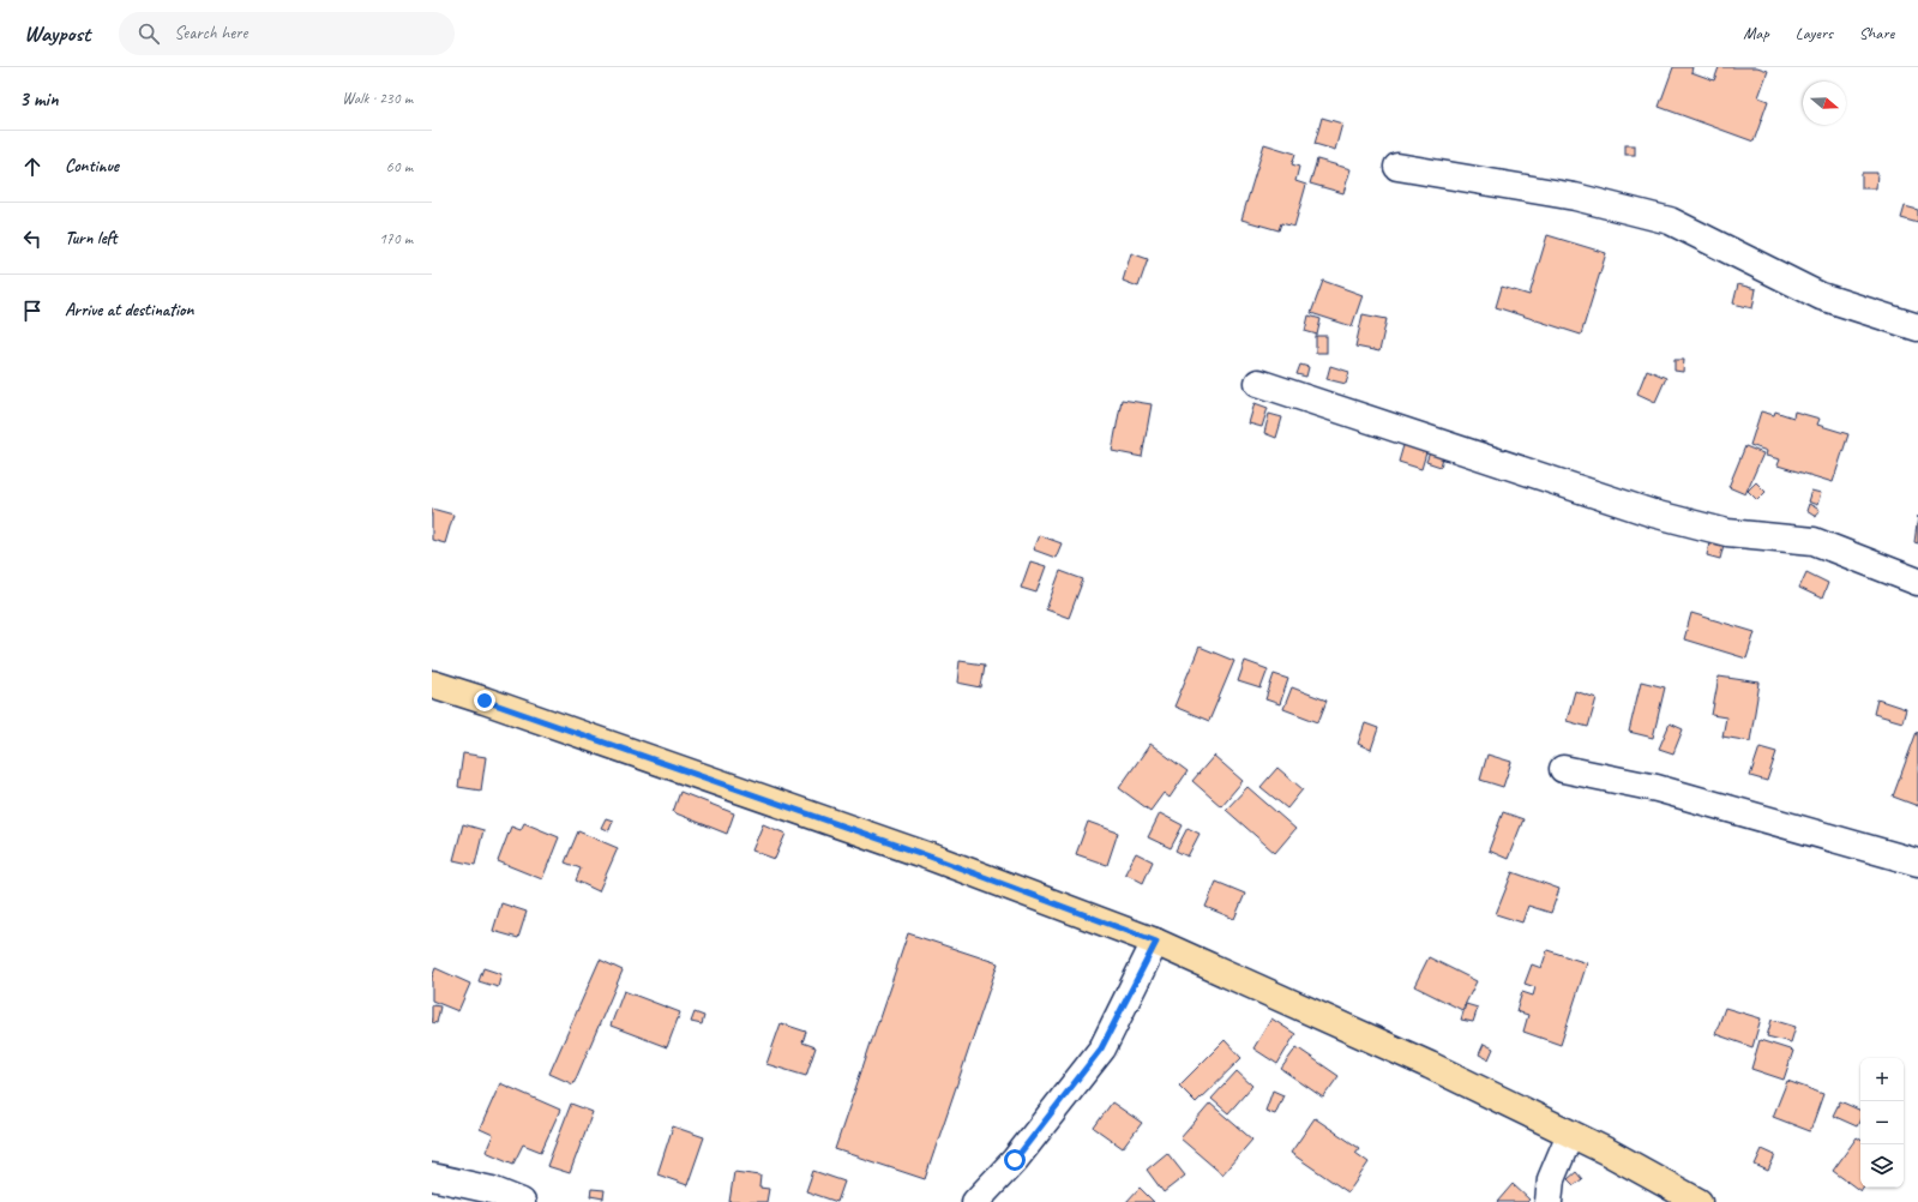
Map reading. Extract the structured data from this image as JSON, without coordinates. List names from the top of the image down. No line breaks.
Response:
{"north":"right","page":{"header":"Waypost","search":"Search here","nav":["Map","Layers","Share"],"heading":["3 min","Walk · 230 m"],"list":[["Continue","60 m"],["Turn left","170 m"],"Arrive at destination"],"map_buttons":["+","−"]}}
